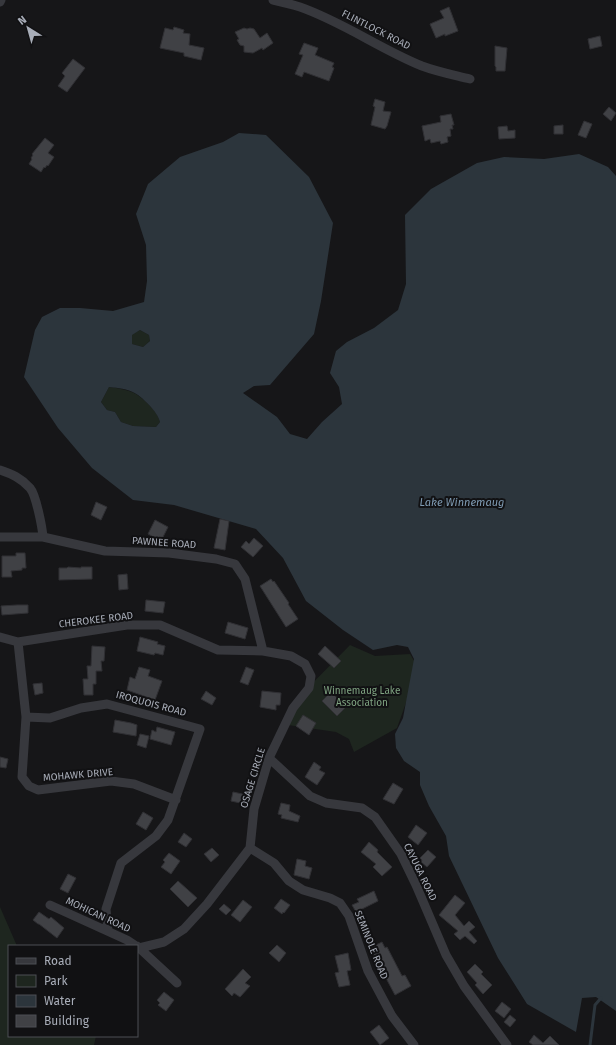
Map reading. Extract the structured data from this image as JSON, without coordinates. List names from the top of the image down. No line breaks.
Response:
{"streets":{"street":["FLINTLOCK ROAD","PAWNEE ROAD","CHEROKEE ROAD","IROQUOIS ROAD","MOHAWK DRIVE","OSAGE CIRCLE","CAYUGA ROAD","MOHICAN ROAD","SEMINOLE ROAD"]},"crossings":[["PAWNEE ROAD","CHEROKEE ROAD"],["PAWNEE ROAD","OSAGE CIRCLE"],["CHEROKEE ROAD","OSAGE CIRCLE"],["IROQUOIS ROAD","MOHAWK DRIVE"],["OSAGE CIRCLE","CAYUGA ROAD"],["OSAGE CIRCLE","SEMINOLE ROAD"]],"water":["Lake Winnemaug"],"parks":["Winnemaug Lake Association"],"legend":["Road","Park","Water","Building"],"north":"top left"}
